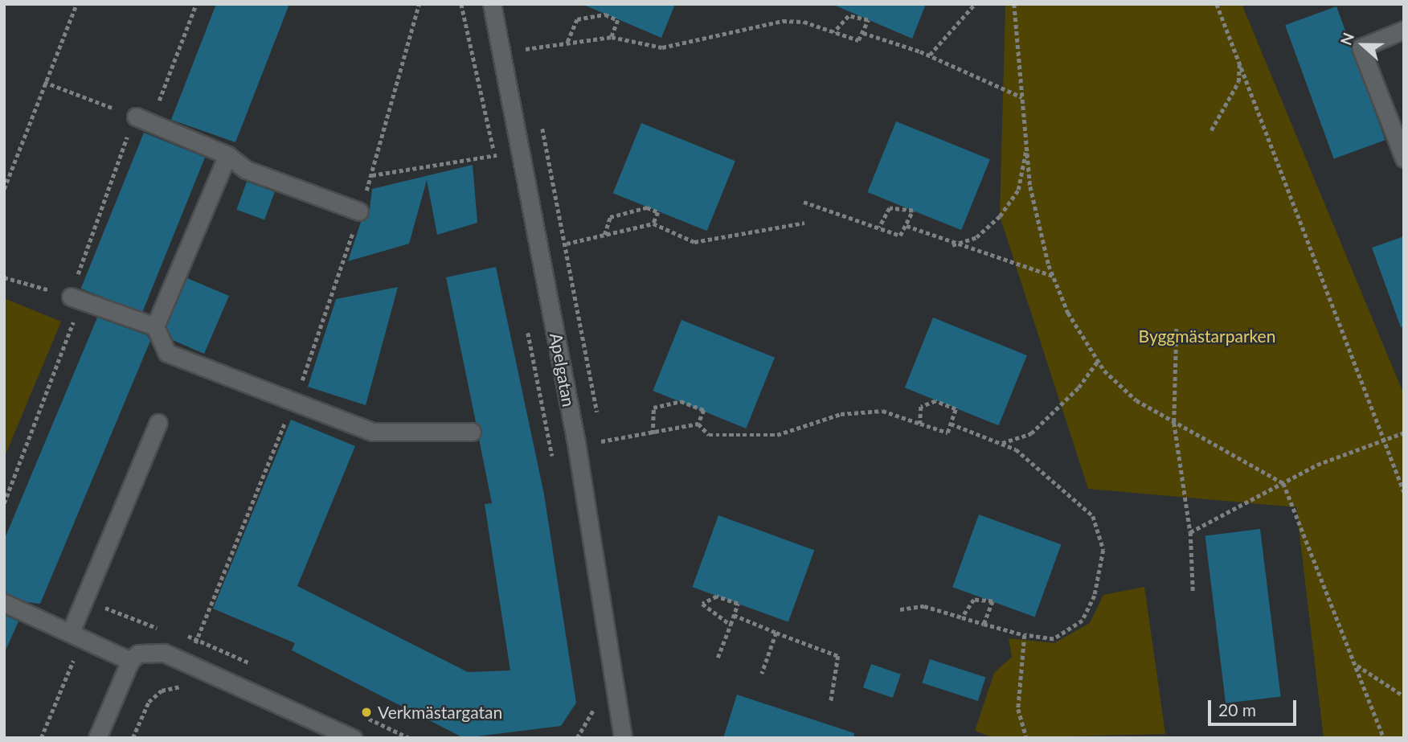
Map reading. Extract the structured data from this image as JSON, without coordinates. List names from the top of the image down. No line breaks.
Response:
{"streets":{"street":["Apelgatan"]},"parks":["Byggmästarparken"],"places":["Verkmästargatan"],"scale_bar":"20 m","north":"left"}
